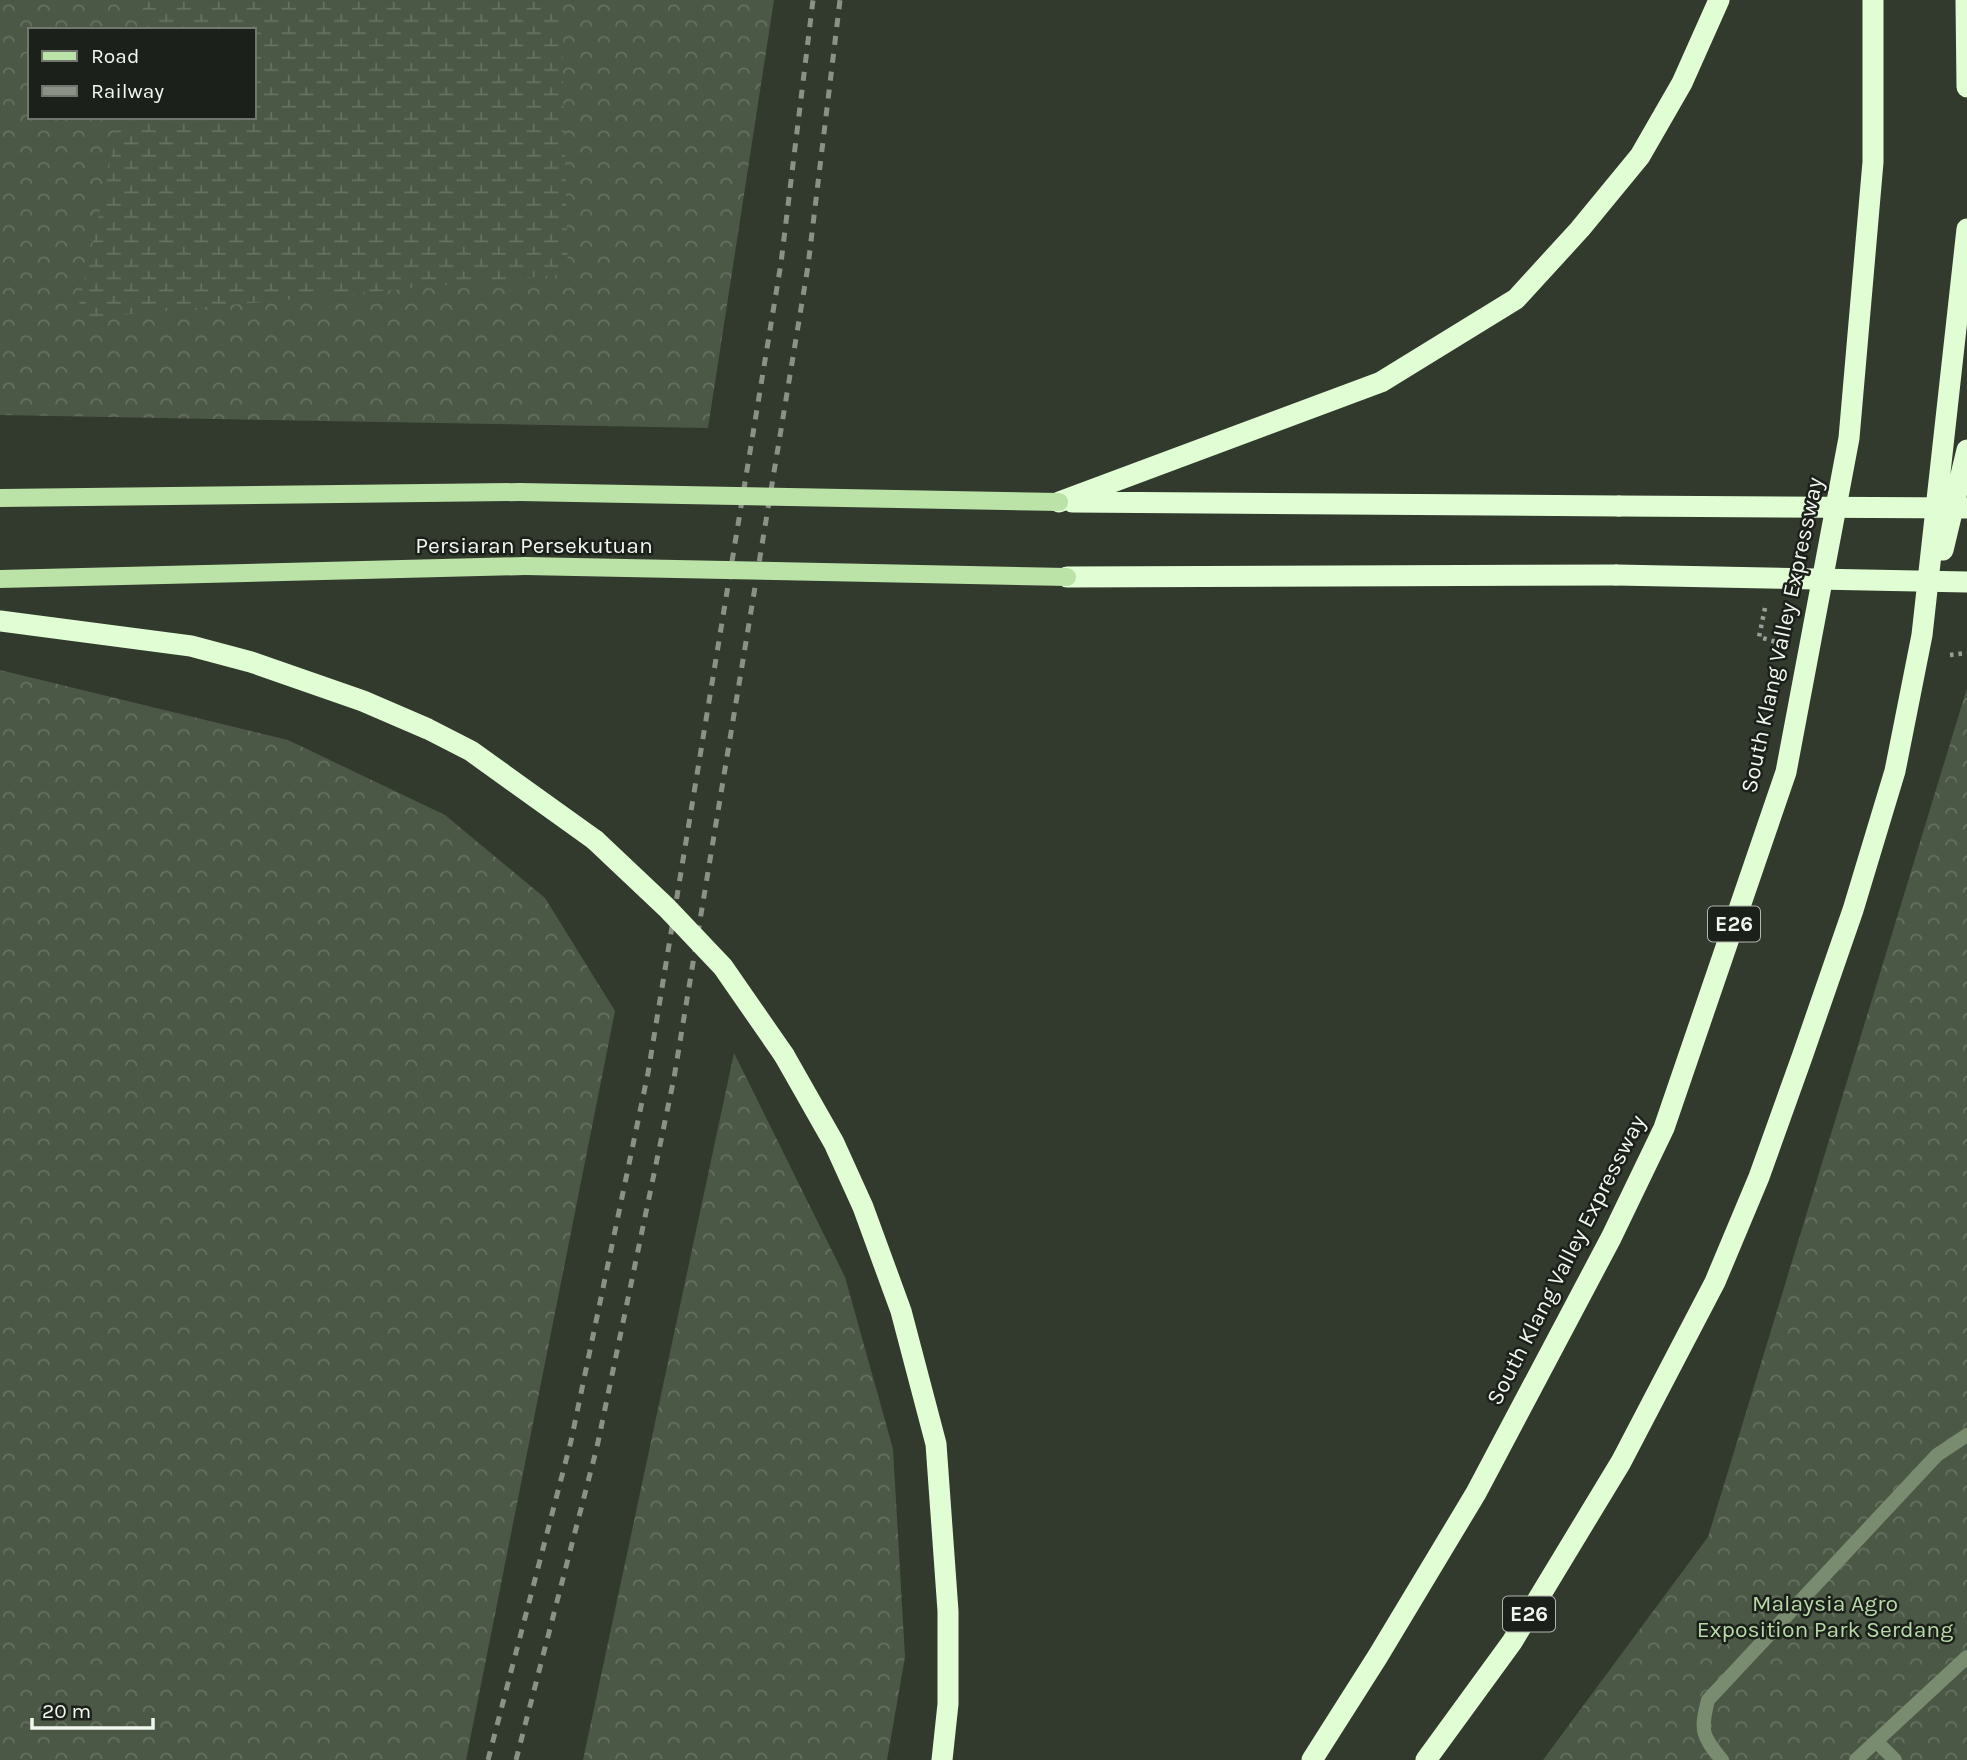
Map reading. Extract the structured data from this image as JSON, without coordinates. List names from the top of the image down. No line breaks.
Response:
{"streets":{"highway":["South Klang Valley Expressway","E26"],"main road":["Persiaran Persekutuan"]},"parks":["Malaysia Agro Exposition Park Serdang"],"legend":["Road","Railway"],"scale_bar":"20 m"}
